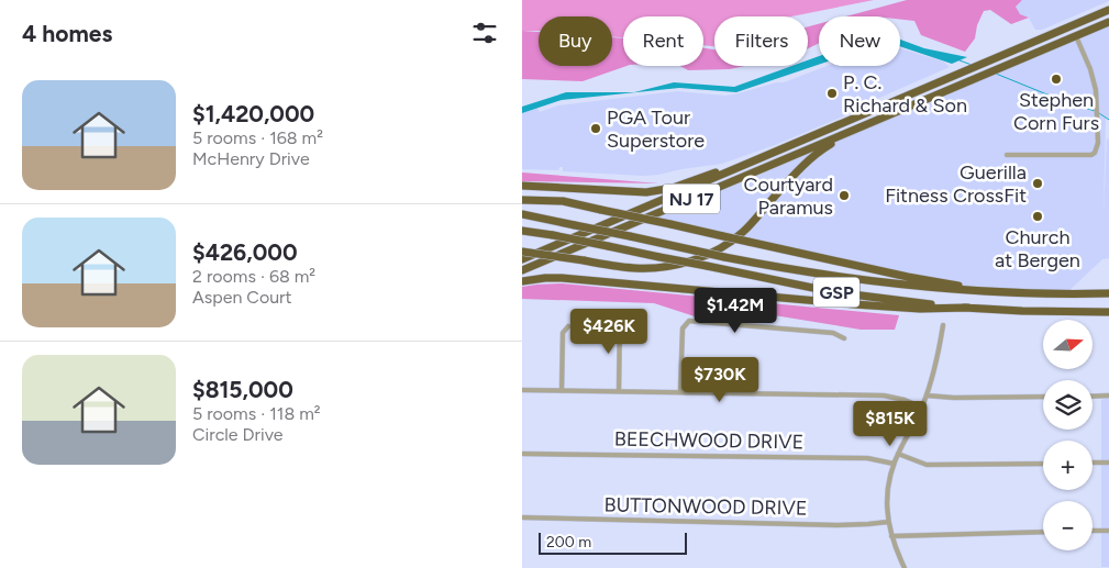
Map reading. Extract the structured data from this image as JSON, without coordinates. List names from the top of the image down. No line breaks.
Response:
{"streets":{"highway":["NJ 17","GSP"],"street":["BEECHWOOD DRIVE","BUTTONWOOD DRIVE"]},"places":["Stephen Corn Furs","P. C. Richard & Son","PGA Tour Superstore","Guerilla Fitness CrossFit","Courtyard Paramus","Church at Bergen"],"scale_bar":"200 m","north":"right","page":{"heading":"4 homes","chip":["Buy","Rent","Filters","New"],"list":[{"name":"$1,420,000","note":"5 rooms · 168 m² · McHenry Drive"},{"name":"$426,000","note":"2 rooms · 68 m² · Aspen Court"},{"name":"$815,000","note":"5 rooms · 118 m² · Circle Drive"}],"price":["$1.42M","$426K","$730K","$815K"],"map_buttons":["+","−"],"scale":"200 m"}}
